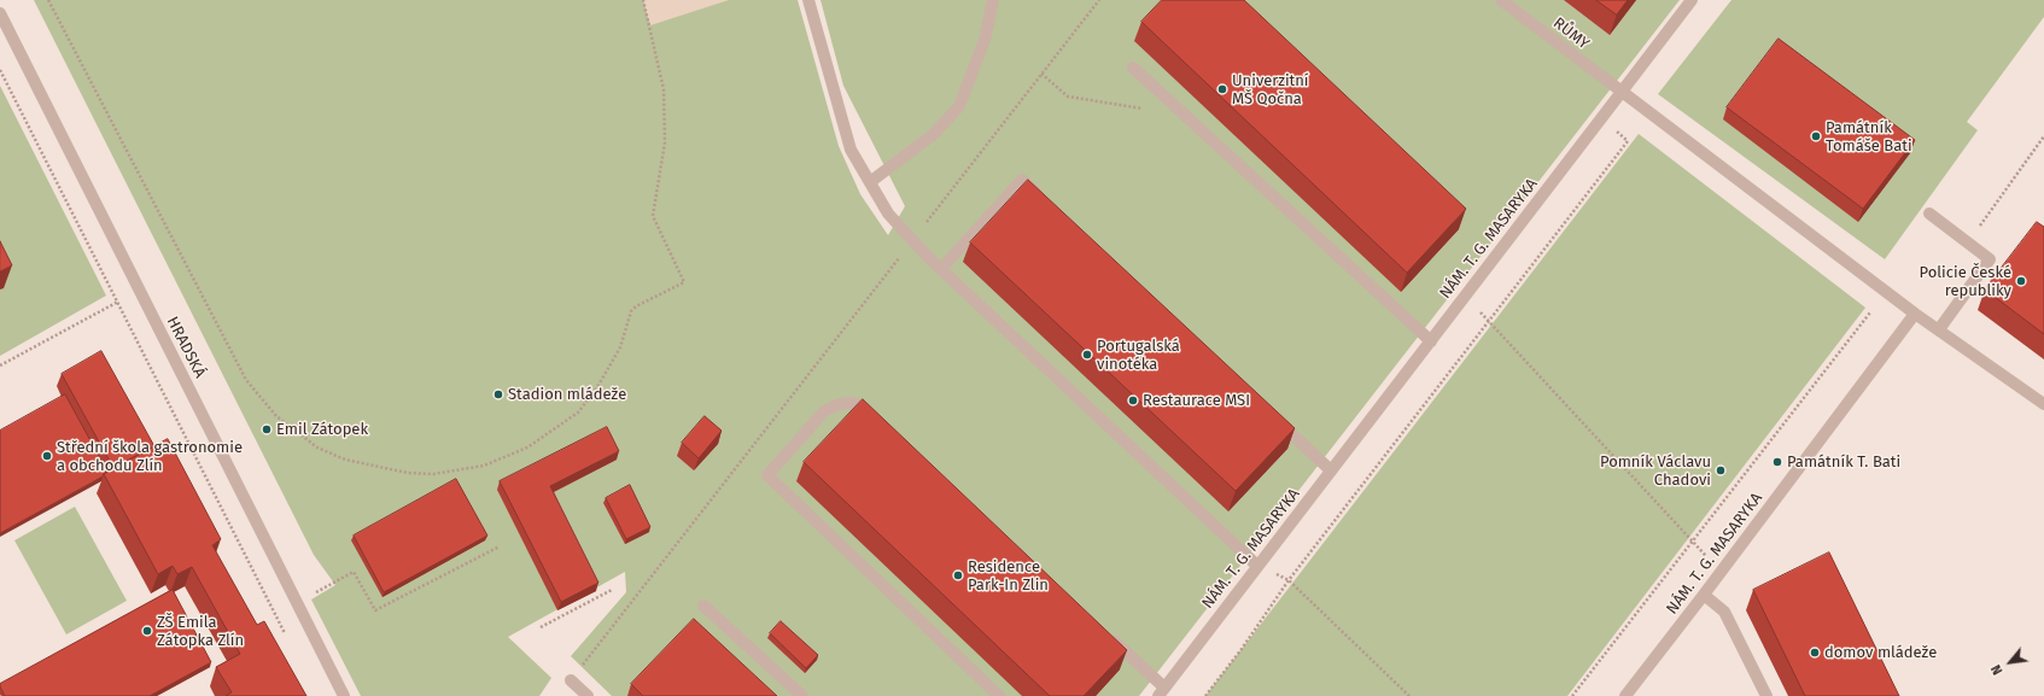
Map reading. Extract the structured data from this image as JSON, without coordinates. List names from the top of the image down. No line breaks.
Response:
{"streets":{"street":["RŮMY","NÁM. T. G. MASARYKA","HRADSKÁ"]},"crossings":[["RŮMY","NÁM. T. G. MASARYKA"]],"places":["Univerzitní MŠ Qočna","Památník Tomáše Bati","Policie České republiky","Portugalská vinotéka","Stadion mládeže","Restaurace MSI","Emil Zátopek","Střední škola gastronomie a obchodu Zlín","Památník T. Bati","Pomník Václavu Chadovi","Residence Park-In Zlin","ZŠ Emila Zátopka Zlín","domov mládeže"],"north":"bottom left"}
